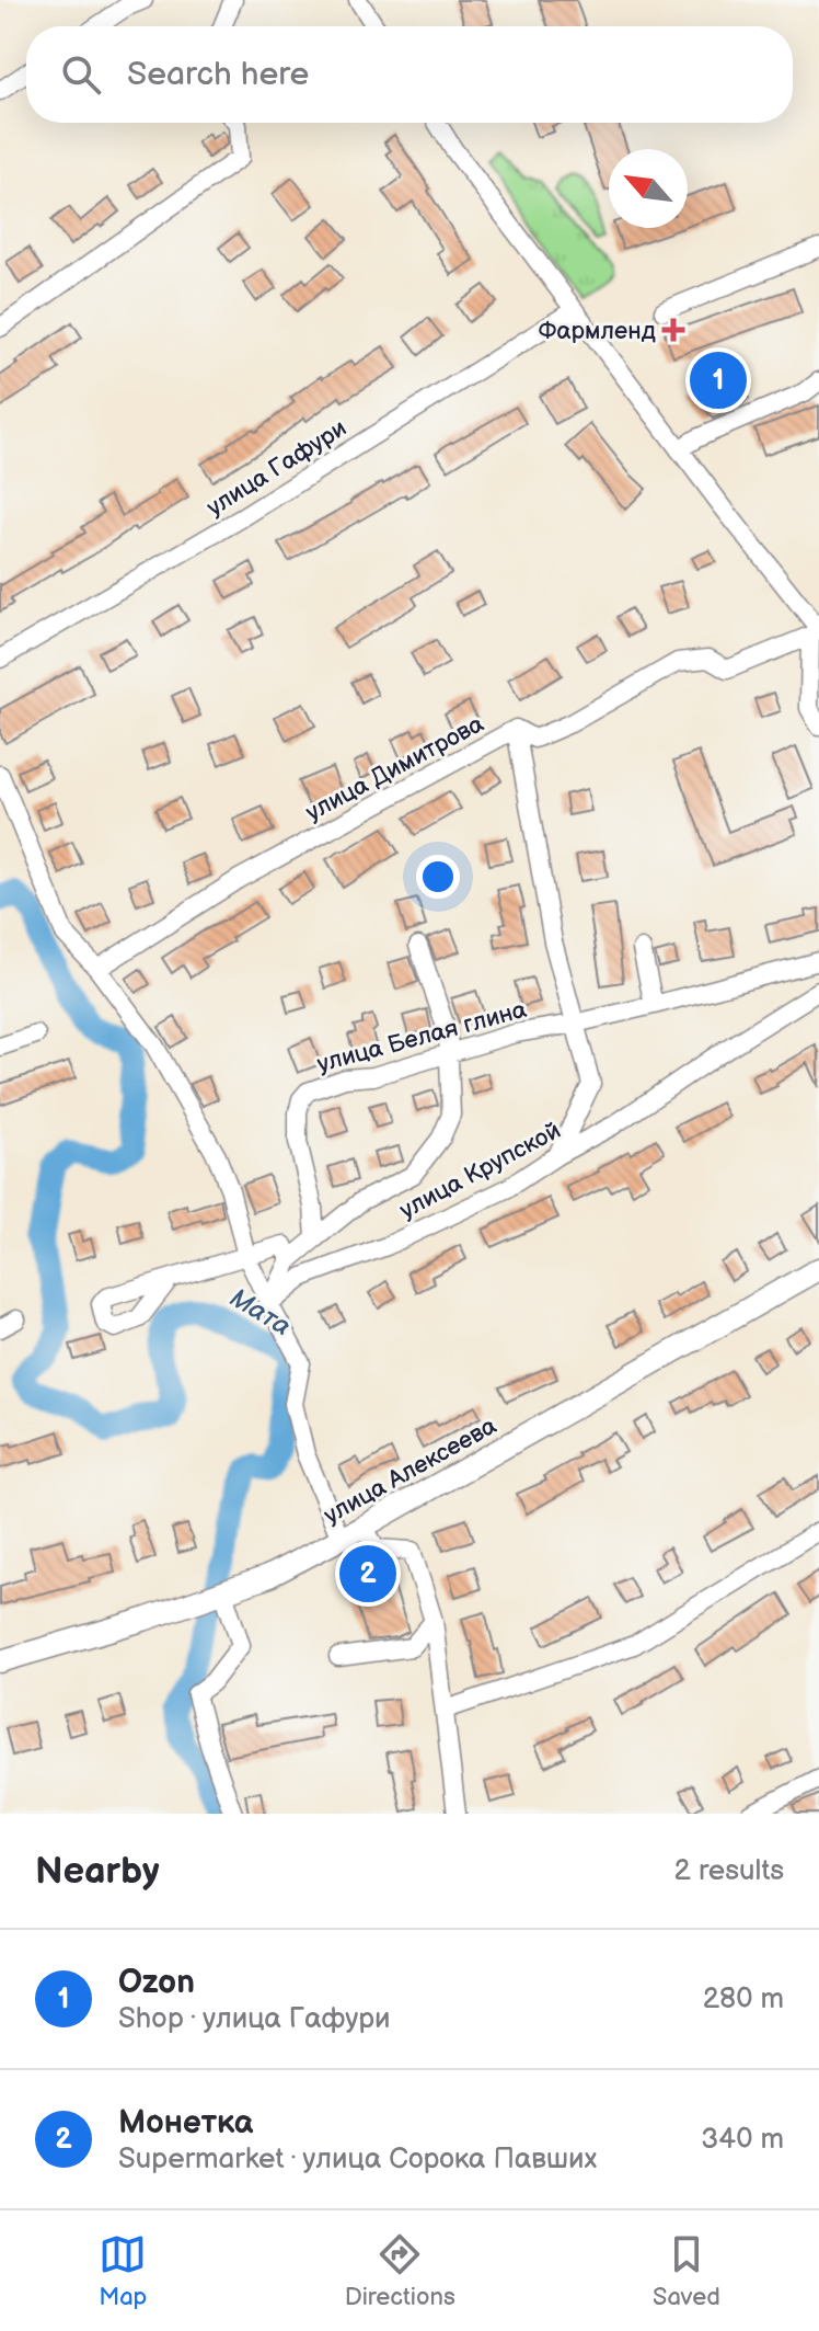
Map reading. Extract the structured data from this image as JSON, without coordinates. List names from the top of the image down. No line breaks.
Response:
{"streets":{"main road":["улица Алексеева"],"street":["улица Гафури","улица Димитрова","улица Белая глина","улица Крупской"]},"water":["Мата"],"places":{"health":["Фармленд"]},"north":"top left","page":{"search":"Search here","pins":["1","2"],"heading":["Nearby","2 results"],"list":[{"mark":"1","name":"Ozon","note":"Shop · улица Гафури","value":"280 m"},{"mark":"2","name":"Монетка","note":"Supermarket · улица Сорока Павших","value":"340 m"}],"nav":["Map","Directions","Saved"]}}
